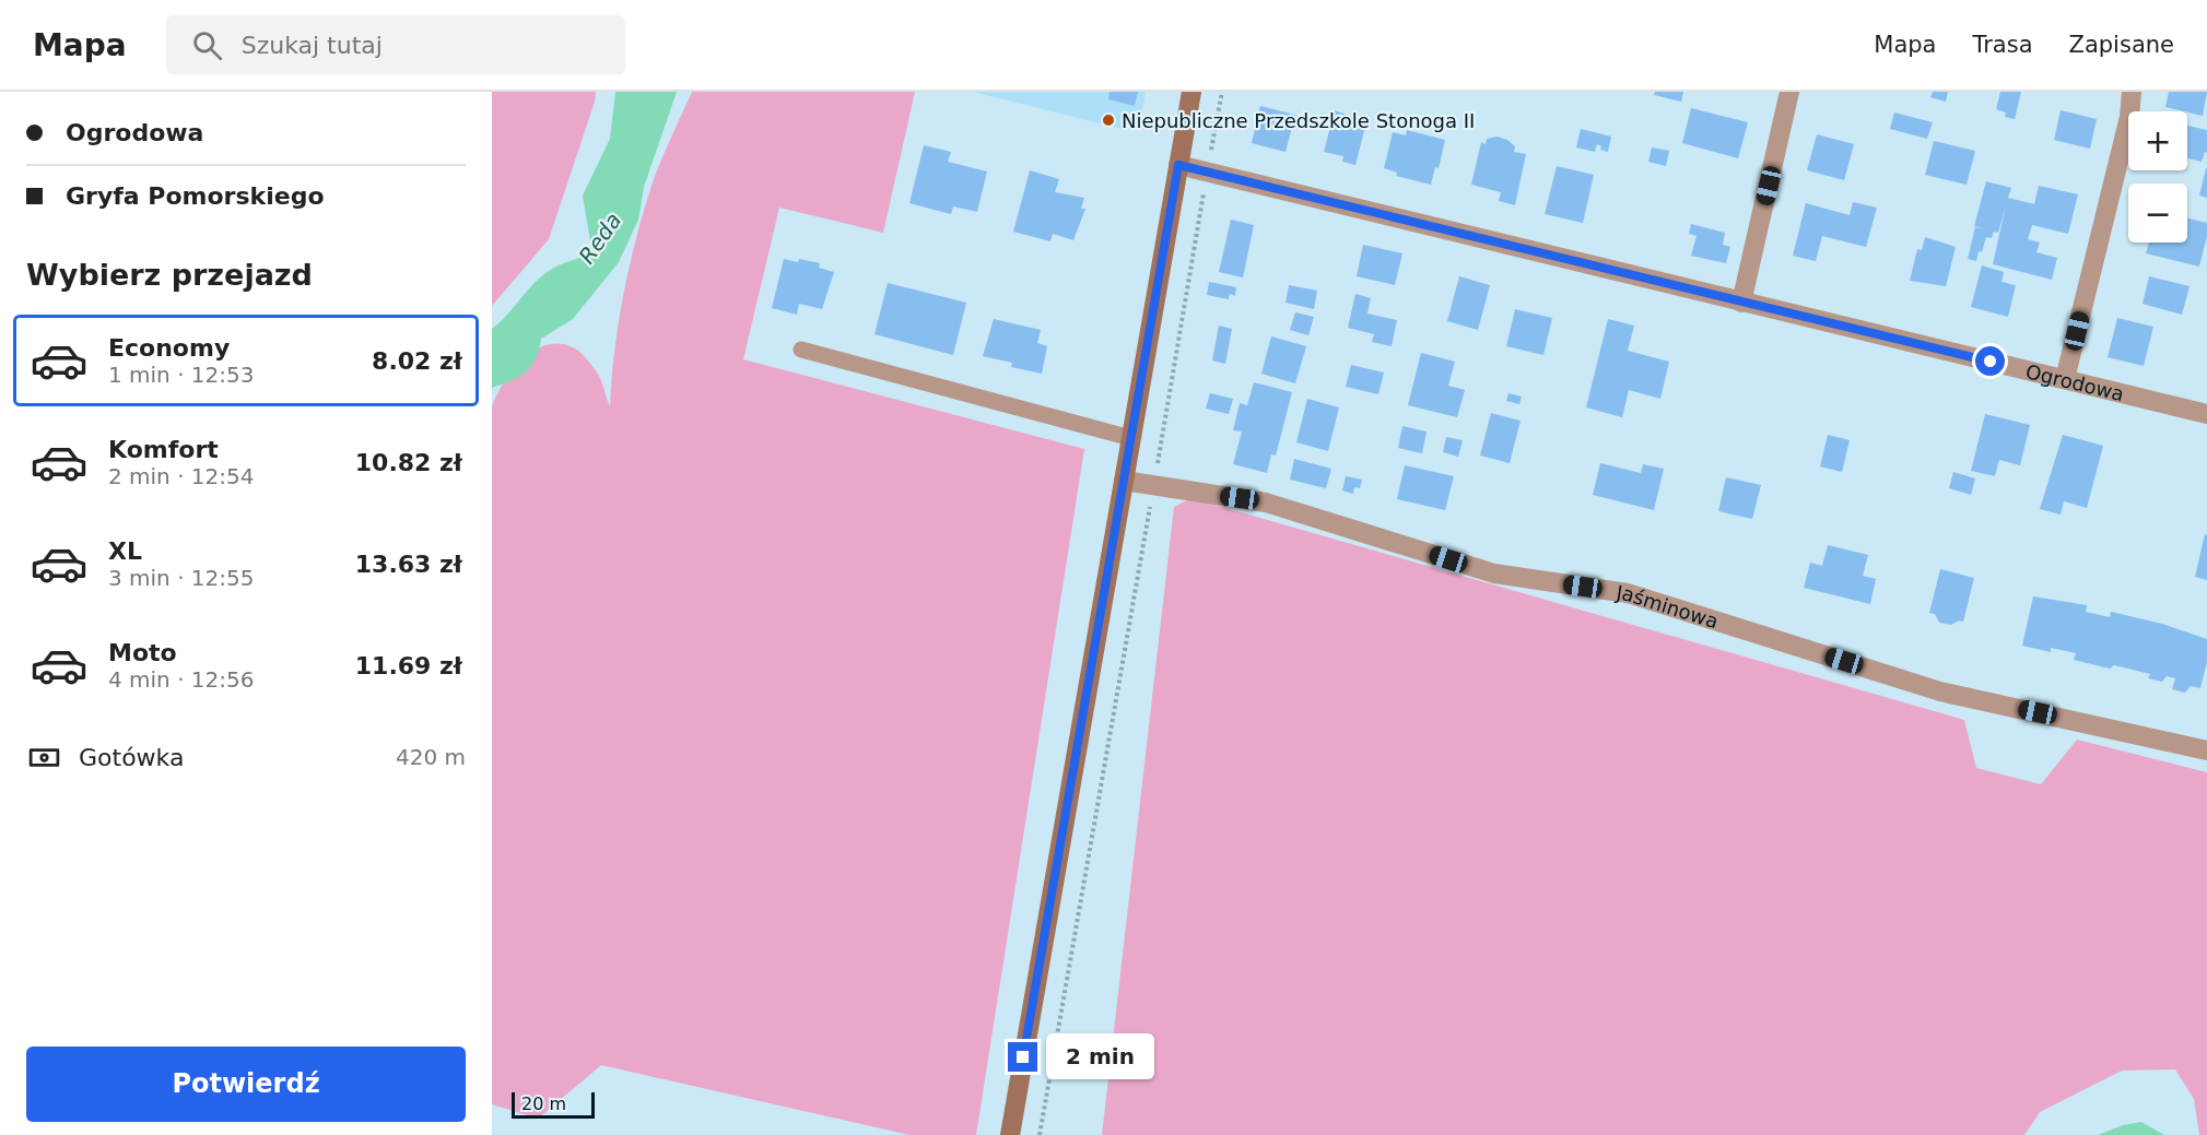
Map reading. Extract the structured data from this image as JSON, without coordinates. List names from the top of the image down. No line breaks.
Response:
{"streets":{"street":["Ogrodowa","Jaśminowa"]},"water":["Reda"],"places":["Niepubliczne Przedszkole Stonoga II"],"scale_bar":"20 m","page":{"header":"Mapa","search":"Szukaj tutaj","nav":["Mapa","Trasa","Zapisane"],"banner":["Ogrodowa","Gryfa Pomorskiego"],"map_buttons":["+","−"],"heading":"Wybierz przejazd","list":[{"name":"Economy","note":"1 min · 12:53","value":"8.02 zł"},{"name":"Komfort","note":"2 min · 12:54","value":"10.82 zł"},{"name":"XL","note":"3 min · 12:55","value":"13.63 zł"},{"name":"Moto","note":"4 min · 12:56","value":"11.69 zł"}],"pay":["Gotówka","420 m"],"buttons":"Potwierdź","bubble":"2 min","scale":"20 m"}}
